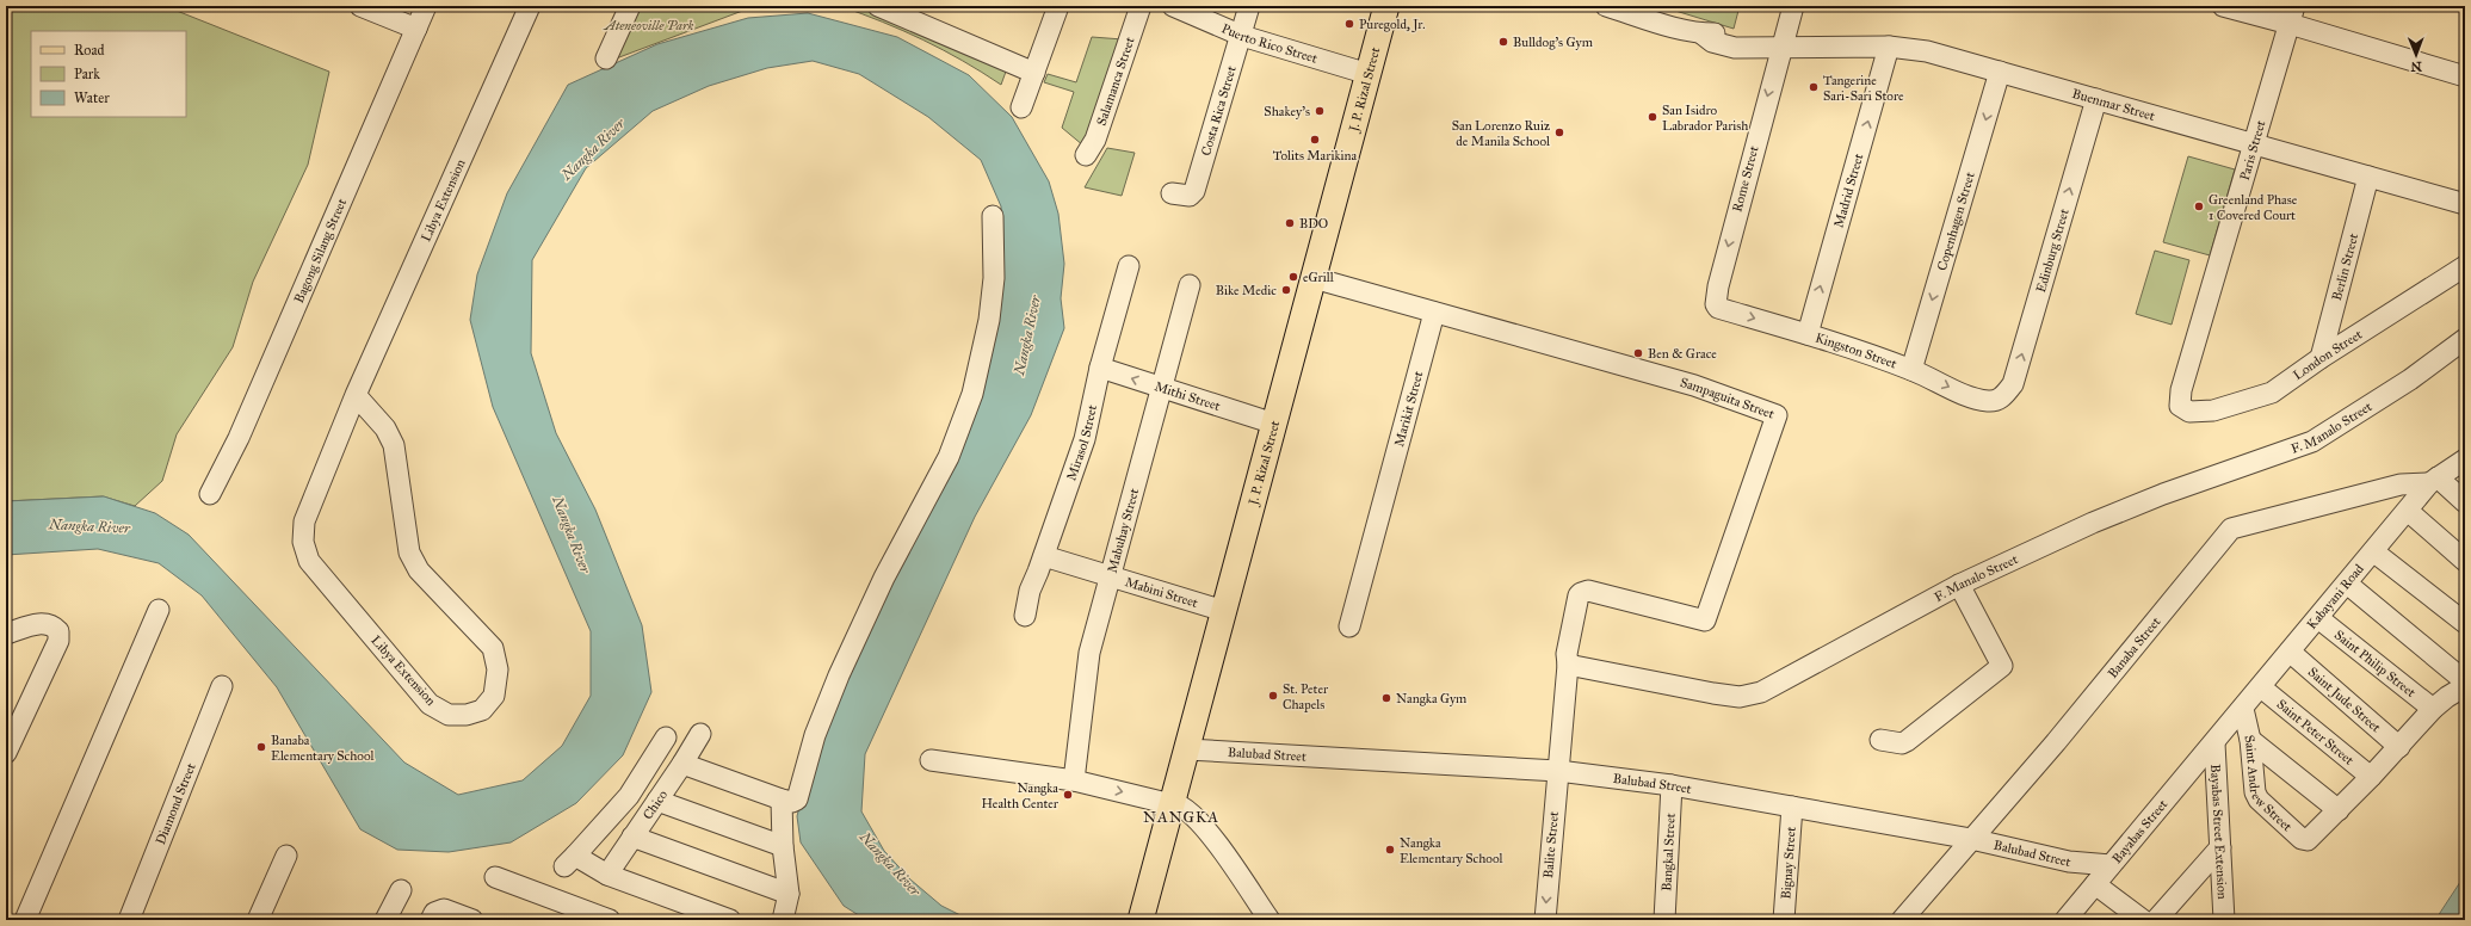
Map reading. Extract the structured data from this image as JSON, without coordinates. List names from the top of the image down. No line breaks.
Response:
{"streets":{"main road":["J. P. Rizal Street"],"street":["Puerto Rico Street","Salamanca Street","Buenmar Street","Costa Rica Street","Paris Street","Rome Street","Madrid Street","Libya Extension","Copenhagen Street","Bagong Silang Street","Edinburg Street","Berlin Street","Kingston Street","London Street","Mithi Street","Sampaguita Street","Marikit Street","F. Manalo Street","Mirasol Street","Mabuhay Street","Mabini Street","Kabayani Road","Banaba Street","Saint Philip Street","Saint Jude Street","Saint Peter Street","Balubad Street","Saint Andrew Street","Diamond Street","Chico","Bayabas Street","Bayabas Street Extension","Balite Street","Bangkal Street","Bignay Street"]},"crossings":[["Puerto Rico Street","J. P. Rizal Street"],["Puerto Rico Street","Costa Rica Street"],["J. P. Rizal Street","Mithi Street"],["J. P. Rizal Street","Mabini Street"],["J. P. Rizal Street","Balubad Street"],["Buenmar Street","Paris Street"],["Buenmar Street","Rome Street"],["Buenmar Street","Madrid Street"],["Buenmar Street","Copenhagen Street"],["Buenmar Street","Edinburg Street"],["Buenmar Street","Berlin Street"],["Paris Street","London Street"],["Rome Street","Kingston Street"],["Madrid Street","Kingston Street"],["Copenhagen Street","Kingston Street"],["Edinburg Street","Kingston Street"],["Berlin Street","London Street"],["Mithi Street","Mirasol Street"],["Mithi Street","Mabuhay Street"],["Sampaguita Street","Marikit Street"],["Sampaguita Street","F. Manalo Street"],["Mirasol Street","Mabini Street"],["Mabuhay Street","Mabini Street"],["Kabayani Road","Banaba Street"],["Kabayani Road","Saint Philip Street"],["Kabayani Road","Saint Jude Street"],["Kabayani Road","Saint Peter Street"],["Kabayani Road","Saint Andrew Street"],["Kabayani Road","Bayabas Street"],["Kabayani Road","Bayabas Street Extension"],["Banaba Street","Balubad Street"],["Balubad Street","Bayabas Street"],["Balubad Street","Balite Street"],["Balubad Street","Bangkal Street"],["Balubad Street","Bignay Street"],["Bayabas Street","Bayabas Street Extension"]],"one_way":["Rome Street","Madrid Street","Copenhagen Street","Edinburg Street","Kingston Street","Mithi Street","Balite Street"],"districts":["NANGKA"],"water":["Nangka River"],"parks":["Ateneoville Park"],"places":["Puregold, Jr.","Bulldog's Gym","Tangerine Sari-Sari Store","Shakey's","San Isidro Labrador Parish","San Lorenzo Ruiz de Manila School","Tolits Marikina","Greenland Phase 1 Covered Court","BDO","eGrill","Bike Medic","Ben & Grace","St. Peter Chapels","Nangka Gym","Banaba Elementary School","Nangka Health Center","Nangka Elementary School"],"legend":["Road","Park","Water"],"north":"bottom"}
